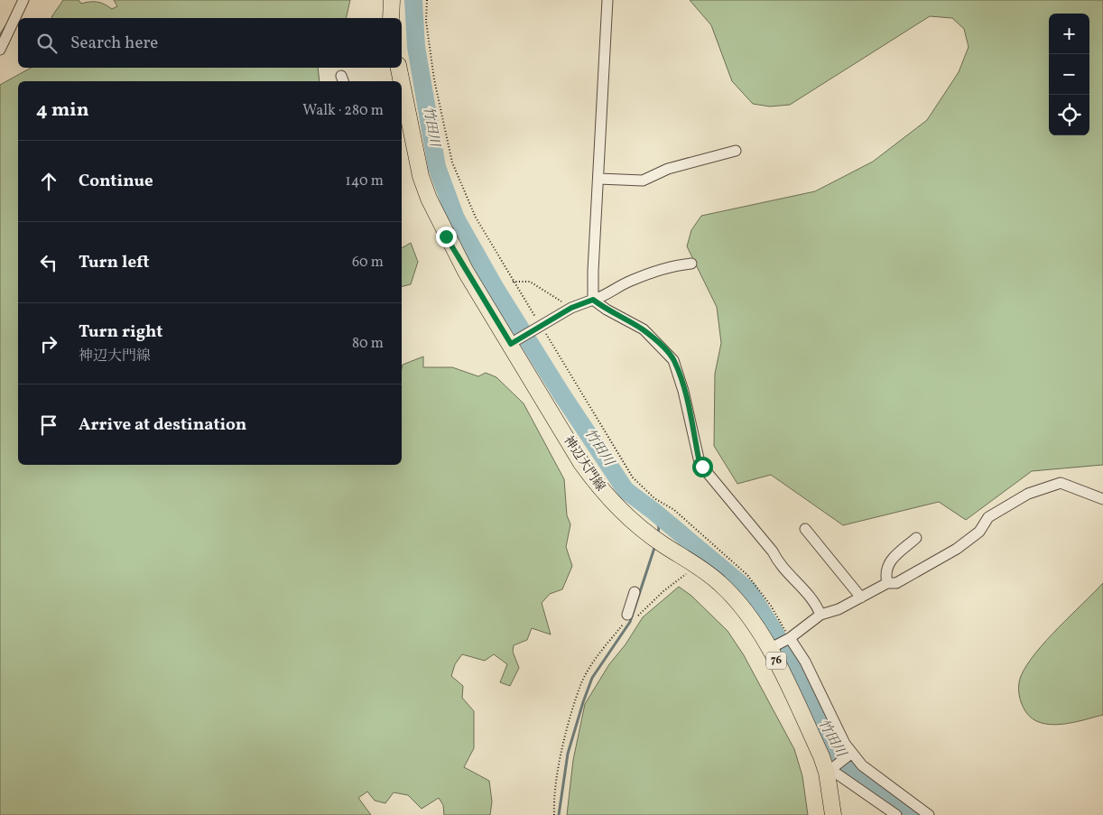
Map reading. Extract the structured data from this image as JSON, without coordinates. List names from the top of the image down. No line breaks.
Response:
{"streets":{"main road":["神辺大門線","76"]},"water":["竹田川"],"page":{"map_buttons":["+","−"],"search":"Search here","heading":["4 min","Walk · 280 m"],"list":[["Continue","140 m"],["Turn left","60 m"],["Turn right","神辺大門線","80 m"],"Arrive at destination"]}}
